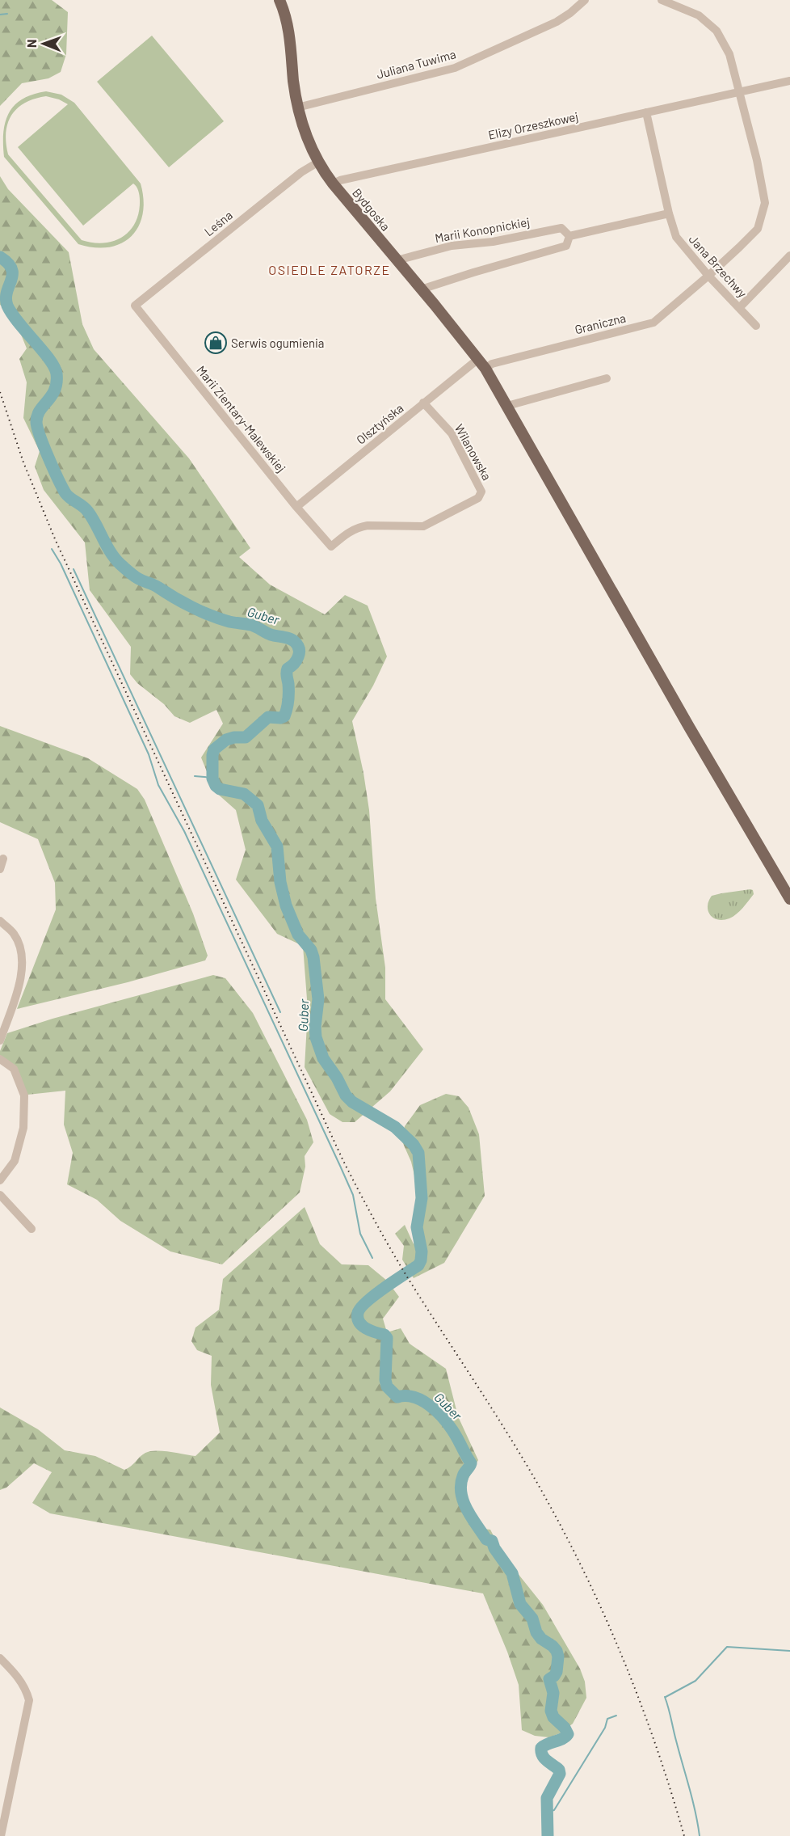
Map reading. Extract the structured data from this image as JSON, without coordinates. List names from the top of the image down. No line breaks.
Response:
{"streets":{"main road":["Bydgoska"],"street":["Juliana Tuwima","Elizy Orzeszkowej","Leśna","Marii Konopnickiej","Jana Brzechwy","Graniczna","Marii Zientary-Malewskiej","Olsztyńska","Wilanowska"]},"crossings":[["Juliana Tuwima","Bydgoska"],["Elizy Orzeszkowej","Bydgoska"],["Elizy Orzeszkowej","Jana Brzechwy"],["Elizy Orzeszkowej","Graniczna"],["Bydgoska","Leśna"],["Bydgoska","Marii Konopnickiej"],["Bydgoska","Graniczna"],["Bydgoska","Olsztyńska"],["Leśna","Marii Zientary-Malewskiej"],["Marii Konopnickiej","Jana Brzechwy"],["Jana Brzechwy","Graniczna"],["Marii Zientary-Malewskiej","Olsztyńska"],["Marii Zientary-Malewskiej","Wilanowska"],["Olsztyńska","Wilanowska"]],"districts":["OSIEDLE ZATORZE"],"water":["Guber"],"places":{"shop":["Serwis ogumienia"]},"north":"left"}
